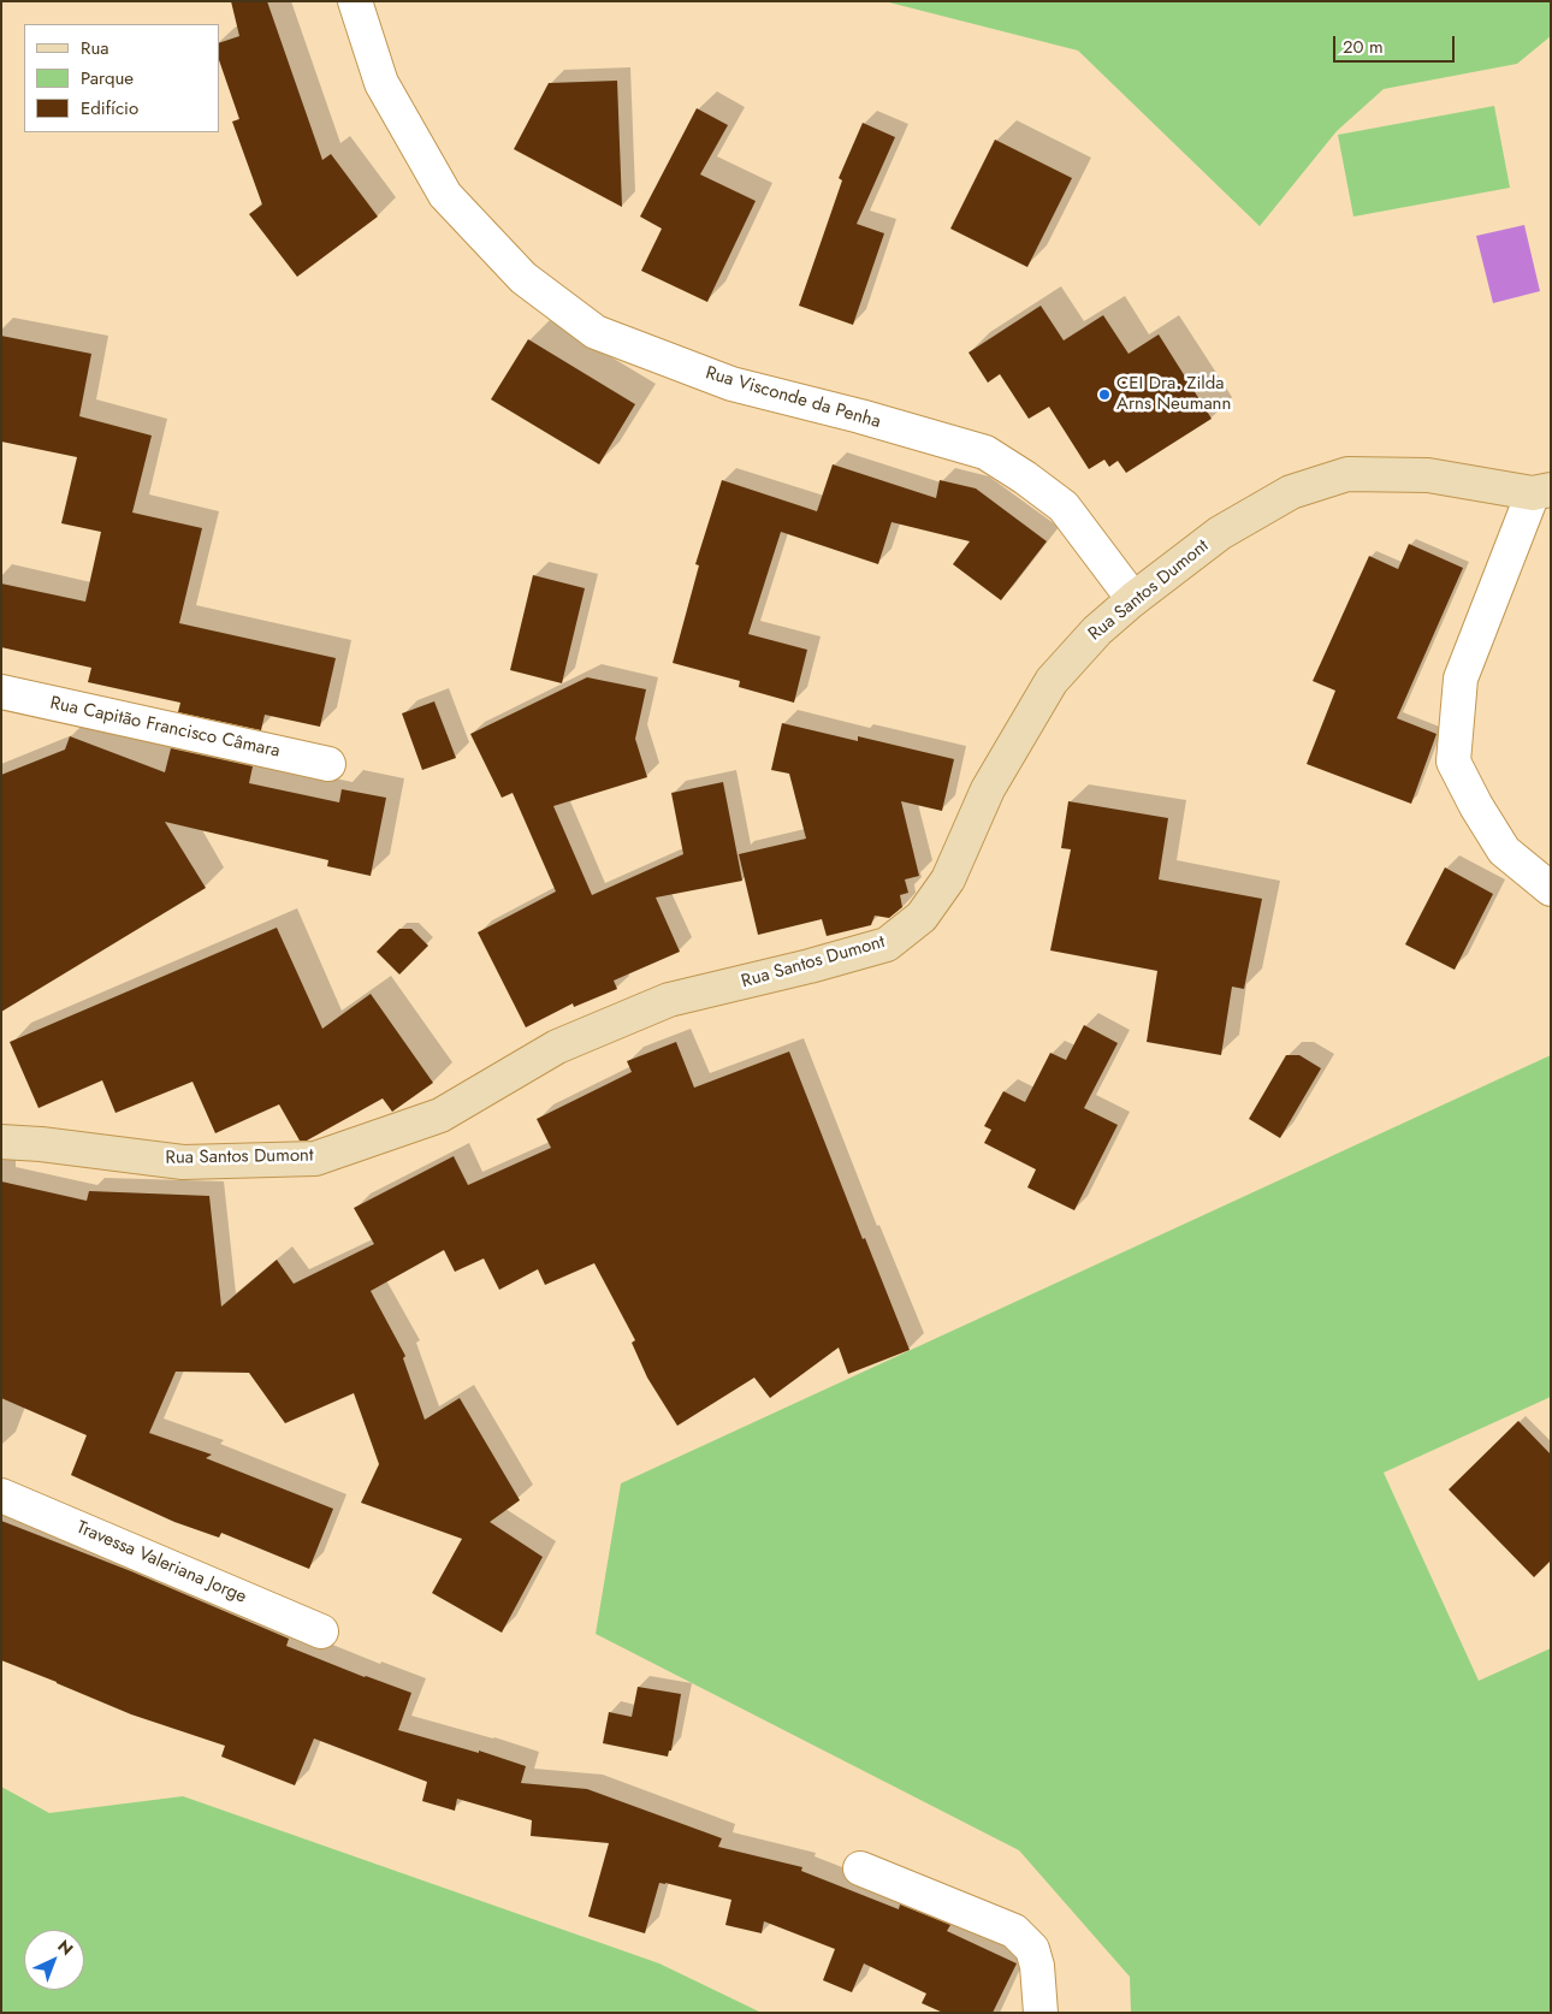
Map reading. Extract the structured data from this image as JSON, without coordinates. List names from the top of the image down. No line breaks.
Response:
{"streets":{"main road":["Rua Santos Dumont"],"street":["Rua Visconde da Penha","Rua Capitão Francisco Câmara","Travessa Valeriana Jorge"]},"crossings":[["Rua Visconde da Penha","Rua Santos Dumont"]],"places":["CEI Dra. Zilda Arns Neumann"],"legend":["Rua","Parque","Edifício"],"scale_bar":"20 m","north":"top right"}
